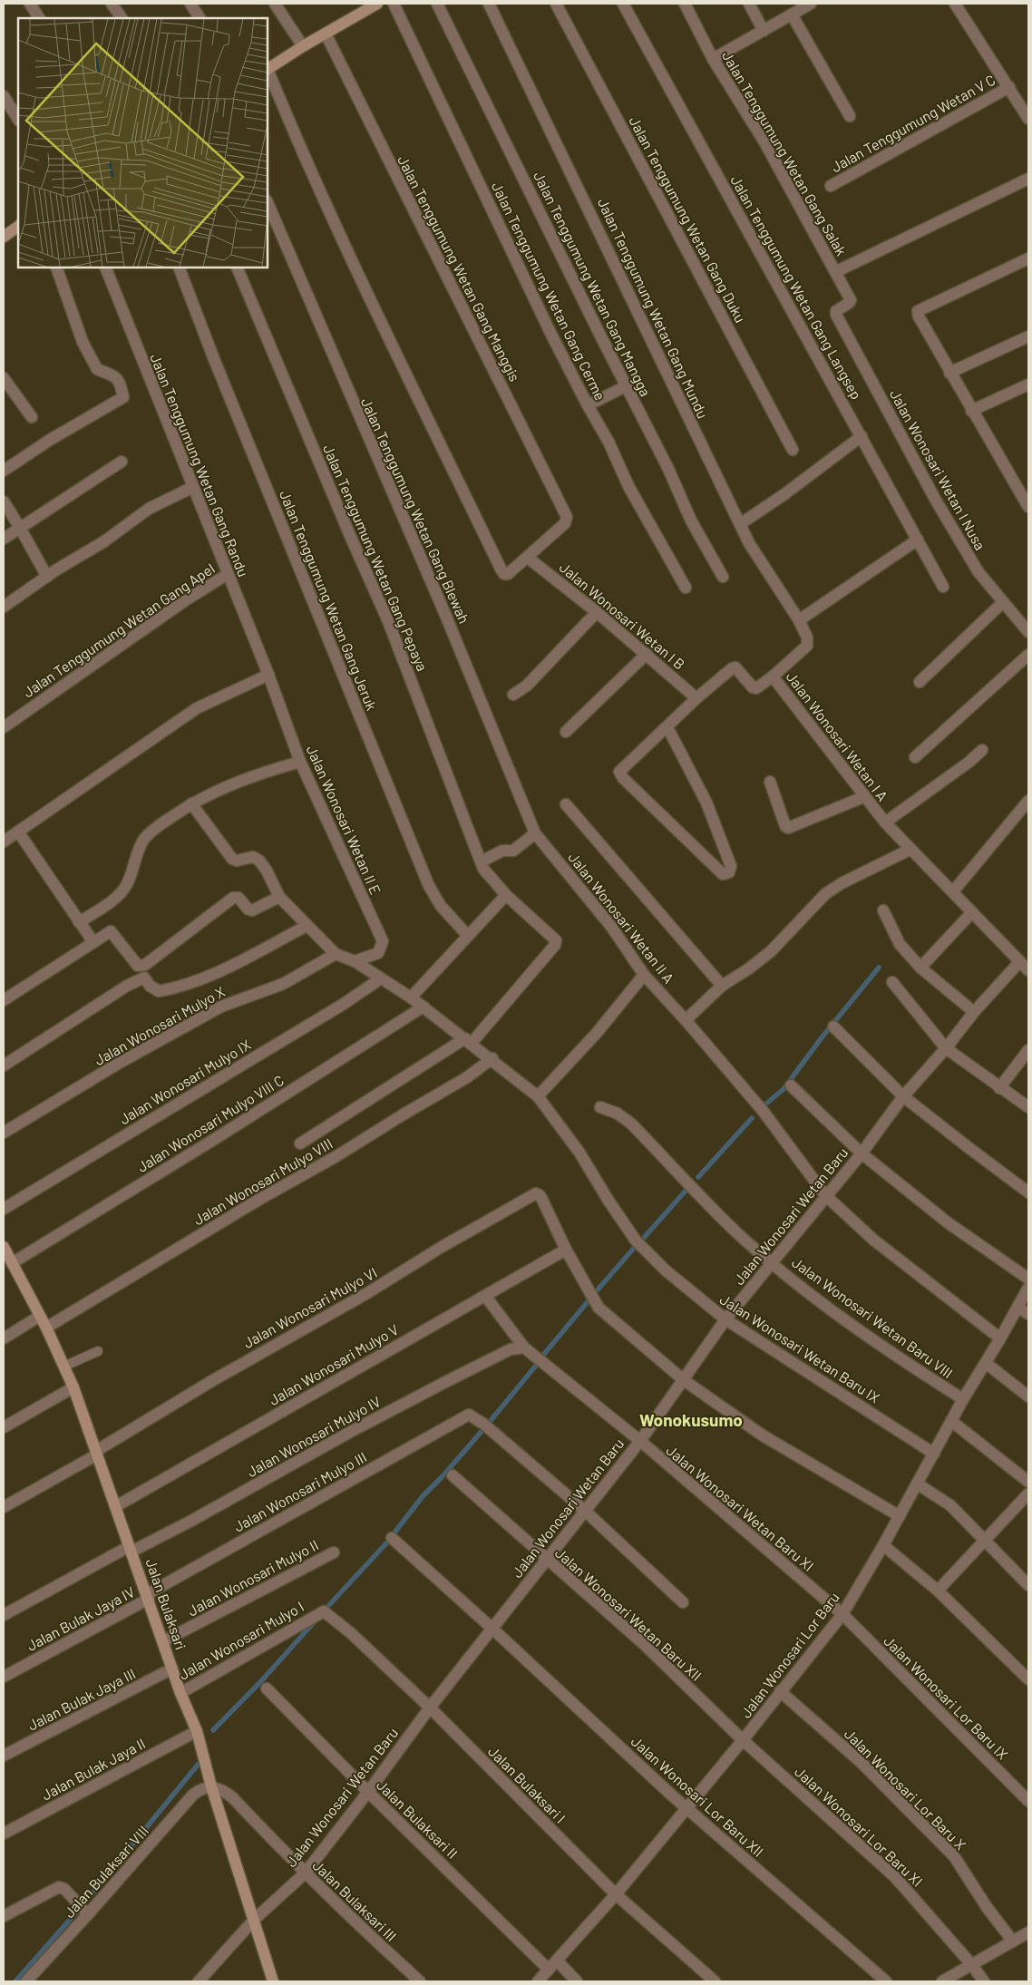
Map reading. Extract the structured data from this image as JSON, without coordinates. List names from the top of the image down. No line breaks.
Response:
{"streets":{"street":["Jalan Tenggumung Wetan V C","Jalan Tenggumung Wetan Gang Salak","Jalan Tenggumung Wetan Gang Duku","Jalan Tenggumung Wetan Gang Manggis","Jalan Tenggumung Wetan Gang Mangga","Jalan Tenggumung Wetan Gang Langsep","Jalan Tenggumung Wetan Gang Cerme","Jalan Tenggumung Wetan Gang Mundu","Jalan Tenggumung Wetan Gang Randu","Jalan Wonosari Wetan I Nusa","Jalan Tenggumung Wetan Gang Blewah","Jalan Tenggumung Wetan Gang Pepaya","Jalan Tenggumung Wetan Gang Jeruk","Jalan Wonosari Wetan I B","Jalan Tenggumung Wetan Gang Apel","Jalan Wonosari Wetan I A","Jalan Wonosari Wetan II E","Jalan Wonosari Wetan II A","Jalan Wonosari Mulyo X","Jalan Wonosari Mulyo IX","Jalan Wonosari Mulyo VIII C","Jalan Wonosari Mulyo VIII","Jalan Wonosari Wetan Baru","Jalan Wonosari Mulyo VI","Jalan Wonosari Wetan Baru VIII","Jalan Wonosari Wetan Baru IX","Jalan Wonosari Mulyo V","Jalan Wonosari Mulyo IV","Jalan Wonosari Mulyo III","Jalan Wonosari Wetan Baru XI","Jalan Wonosari Mulyo II","Jalan Bulaksari","Jalan Wonosari Wetan Baru XII","Jalan Bulak Jaya IV","Jalan Wonosari Mulyo I","Jalan Wonosari Lor Baru","Jalan Wonosari Lor Baru IX","Jalan Bulak Jaya III","Jalan Bulak Jaya II","Jalan Bulaksari I","Jalan Wonosari Lor Baru X","Jalan Wonosari Lor Baru XII","Jalan Bulaksari II","Jalan Wonosari Lor Baru XI","Jalan Bulaksari VIII","Jalan Bulaksari III"]},"crossings":[["Jalan Tenggumung Wetan Gang Salak","Jalan Wonosari Wetan I Nusa"],["Jalan Tenggumung Wetan Gang Manggis","Jalan Wonosari Wetan I B"],["Jalan Tenggumung Wetan Gang Mundu","Jalan Wonosari Wetan I A"],["Jalan Tenggumung Wetan Gang Randu","Jalan Tenggumung Wetan Gang Apel"],["Jalan Tenggumung Wetan Gang Randu","Jalan Wonosari Wetan II E"],["Jalan Tenggumung Wetan Gang Blewah","Jalan Wonosari Wetan II A"],["Jalan Tenggumung Wetan Gang Pepaya","Jalan Wonosari Wetan Baru IX"],["Jalan Wonosari Wetan I A","Jalan Wonosari Wetan Baru"],["Jalan Wonosari Wetan II E","Jalan Wonosari Wetan Baru IX"],["Jalan Wonosari Wetan II A","Jalan Wonosari Wetan Baru"],["Jalan Wonosari Wetan II A","Jalan Wonosari Lor Baru"],["Jalan Wonosari Mulyo X","Jalan Wonosari Wetan Baru IX"],["Jalan Wonosari Mulyo IX","Jalan Wonosari Wetan Baru IX"],["Jalan Wonosari Mulyo VIII C","Jalan Wonosari Wetan Baru IX"],["Jalan Wonosari Mulyo VIII C","Jalan Bulaksari"],["Jalan Wonosari Mulyo VIII","Jalan Wonosari Wetan Baru IX"],["Jalan Wonosari Mulyo VIII","Jalan Bulaksari"],["Jalan Wonosari Wetan Baru","Jalan Wonosari Wetan Baru VIII"],["Jalan Wonosari Wetan Baru","Jalan Wonosari Wetan Baru IX"],["Jalan Wonosari Wetan Baru","Jalan Wonosari Mulyo III"],["Jalan Wonosari Wetan Baru","Jalan Wonosari Wetan Baru XI"],["Jalan Wonosari Wetan Baru","Jalan Bulaksari"],["Jalan Wonosari Wetan Baru","Jalan Wonosari Wetan Baru XII"],["Jalan Wonosari Wetan Baru","Jalan Bulaksari I"],["Jalan Wonosari Wetan Baru","Jalan Wonosari Lor Baru XII"],["Jalan Wonosari Wetan Baru","Jalan Bulaksari II"],["Jalan Wonosari Wetan Baru","Jalan Bulaksari III"],["Jalan Wonosari Mulyo VI","Jalan Wonosari Mulyo V"],["Jalan Wonosari Mulyo VI","Jalan Bulaksari"],["Jalan Wonosari Wetan Baru VIII","Jalan Wonosari Lor Baru"],["Jalan Wonosari Wetan Baru IX","Jalan Wonosari Lor Baru"],["Jalan Wonosari Mulyo V","Jalan Wonosari Wetan Baru XI"],["Jalan Wonosari Mulyo V","Jalan Bulaksari"],["Jalan Wonosari Mulyo IV","Jalan Wonosari Wetan Baru XI"],["Jalan Wonosari Mulyo IV","Jalan Bulaksari"],["Jalan Wonosari Mulyo III","Jalan Bulaksari"],["Jalan Wonosari Mulyo III","Jalan Bulak Jaya IV"],["Jalan Wonosari Wetan Baru XI","Jalan Wonosari Lor Baru"],["Jalan Wonosari Wetan Baru XI","Jalan Wonosari Lor Baru IX"],["Jalan Wonosari Mulyo II","Jalan Bulaksari"],["Jalan Bulaksari","Jalan Bulak Jaya IV"],["Jalan Bulaksari","Jalan Wonosari Mulyo I"],["Jalan Bulaksari","Jalan Bulak Jaya III"],["Jalan Bulaksari","Jalan Bulak Jaya II"],["Jalan Bulaksari","Jalan Bulaksari VIII"],["Jalan Bulaksari","Jalan Bulaksari III"],["Jalan Wonosari Wetan Baru XII","Jalan Wonosari Lor Baru"],["Jalan Wonosari Wetan Baru XII","Jalan Wonosari Lor Baru XI"],["Jalan Wonosari Mulyo I","Jalan Bulaksari I"],["Jalan Wonosari Lor Baru","Jalan Wonosari Lor Baru IX"],["Jalan Wonosari Lor Baru","Jalan Bulaksari I"],["Jalan Wonosari Lor Baru","Jalan Wonosari Lor Baru X"],["Jalan Wonosari Lor Baru","Jalan Wonosari Lor Baru XII"],["Jalan Wonosari Lor Baru","Jalan Bulaksari II"],["Jalan Wonosari Lor Baru","Jalan Wonosari Lor Baru XI"],["Jalan Bulaksari VIII","Jalan Bulaksari III"]],"districts":["Wonokusumo"]}
